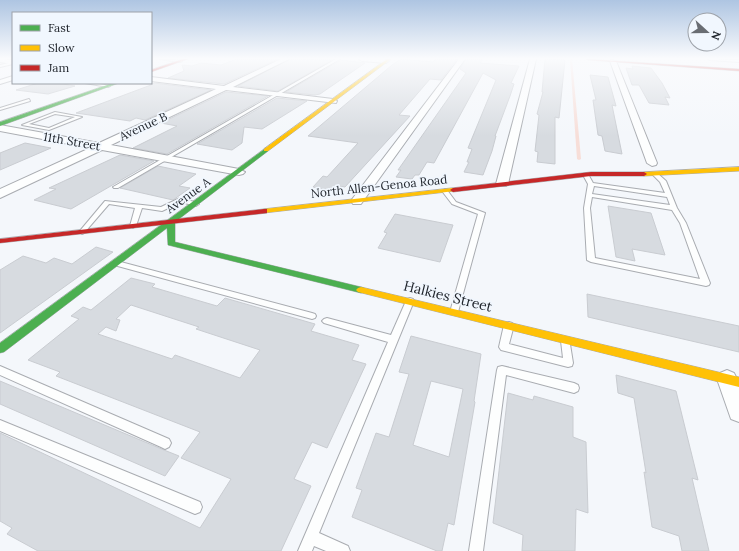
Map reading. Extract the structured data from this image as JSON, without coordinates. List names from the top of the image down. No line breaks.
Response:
{"streets":{"street":["Avenue B","11th Street","North Allen-Genoa Road","Avenue A","Halkies Street"]},"crossings":[["Avenue B","11th Street"],["11th Street","Avenue A"],["North Allen-Genoa Road","Avenue A"],["North Allen-Genoa Road","Halkies Street"],["Avenue A","Halkies Street"]],"legend":["Fast","Slow","Jam"],"north":"right"}
